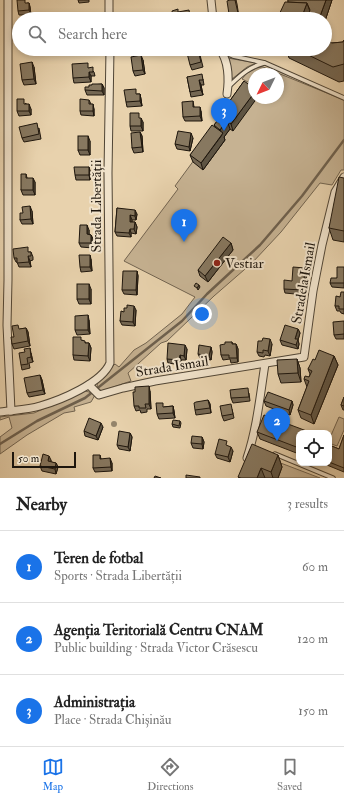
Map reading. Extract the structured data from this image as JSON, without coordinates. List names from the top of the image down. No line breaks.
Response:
{"streets":{"street":["Strada Libertății","Stradela Ismail","Strada Ismail"]},"crossings":[["Strada Libertății","Strada Ismail"],["Stradela Ismail","Strada Ismail"]],"places":["Vestiar"],"scale_bar":"50 m","north":"bottom left","page":{"search":"Search here","pins":["3","1","2"],"scale":"50 m","heading":["Nearby","3 results"],"list":[{"mark":"1","name":"Teren de fotbal","note":"Sports · Strada Libertății","value":"60 m"},{"mark":"2","name":"Agenția Teritorială Centru CNAM","note":"Public building · Strada Victor Crăsescu","value":"120 m"},{"mark":"3","name":"Administrația","note":"Place · Strada Chișinău","value":"150 m"}],"nav":["Map","Directions","Saved"]}}
